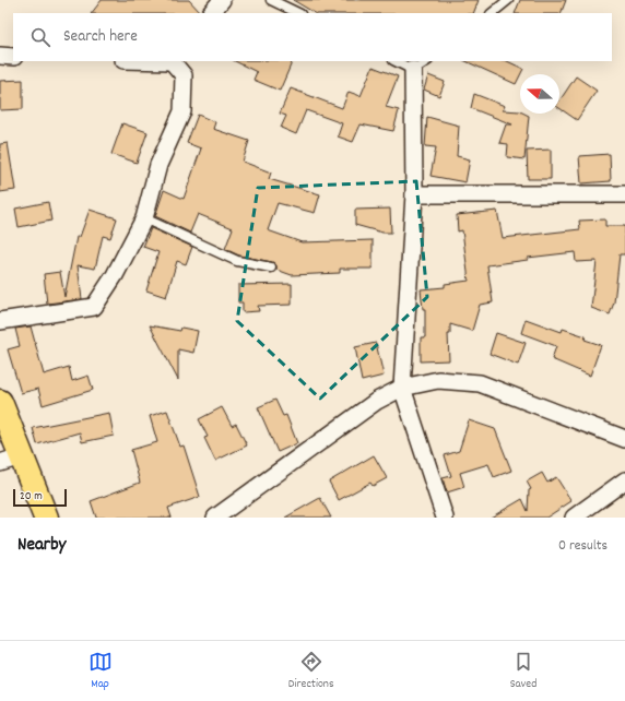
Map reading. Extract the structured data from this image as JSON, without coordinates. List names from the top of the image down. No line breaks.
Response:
{"scale_bar":"20 m","north":"left","page":{"search":"Search here","scale":"20 m","heading":["Nearby","0 results"],"nav":["Map","Directions","Saved"]}}
